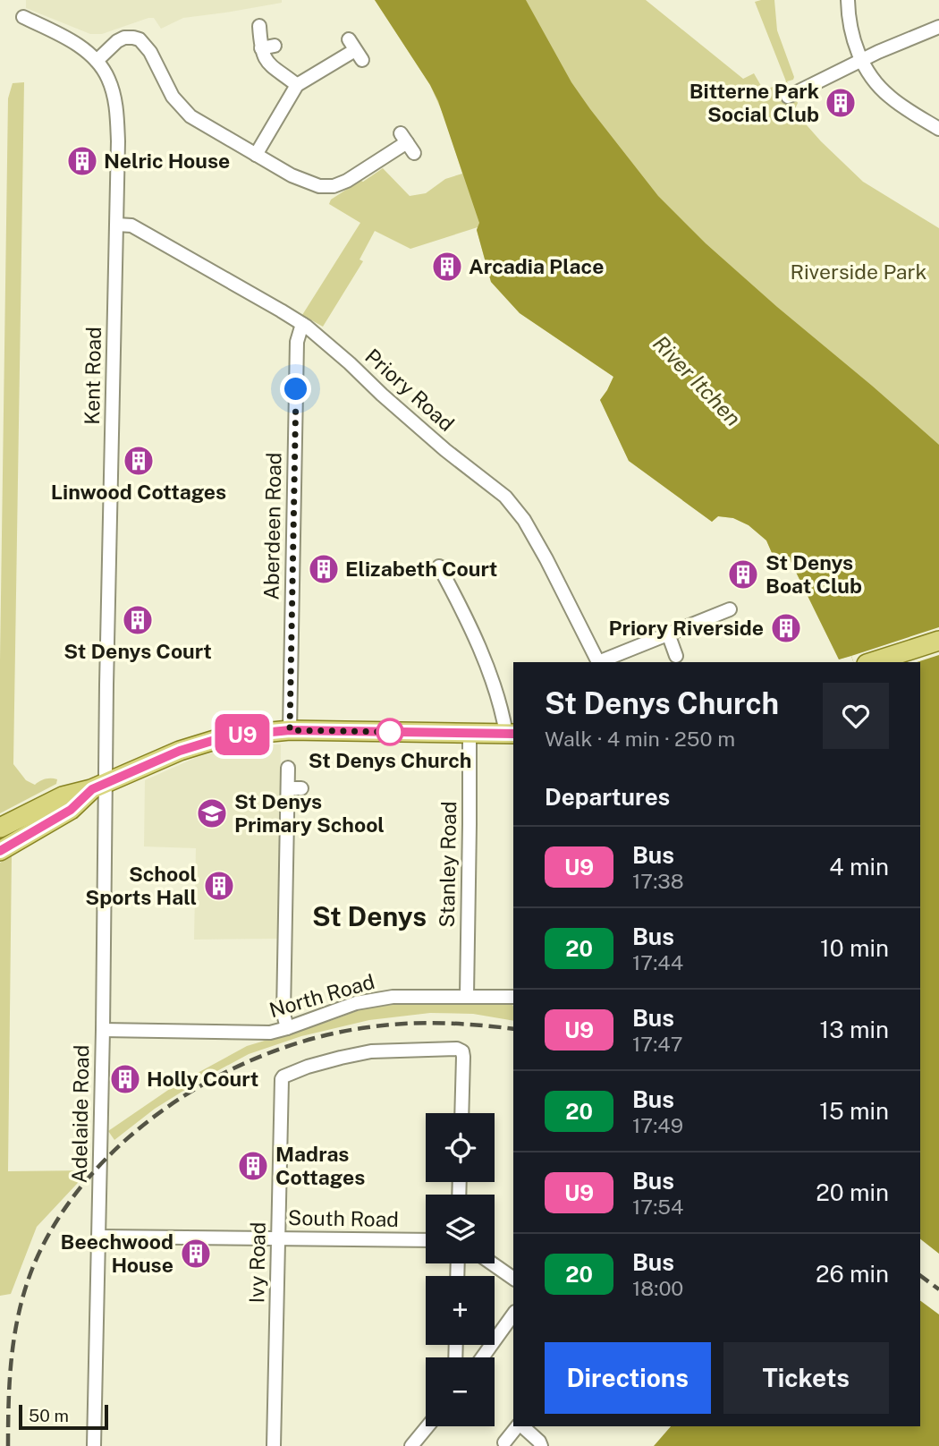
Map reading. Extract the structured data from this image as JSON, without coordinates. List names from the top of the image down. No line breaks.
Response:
{"streets":{"street":["Kent Road","Priory Road","Aberdeen Road","Stanley Road","North Road","Adelaide Road","South Road","Ivy Road"]},"crossings":[["Kent Road","Priory Road"],["Kent Road","Adelaide Road"],["Priory Road","Aberdeen Road"],["Stanley Road","North Road"],["North Road","Adelaide Road"],["Adelaide Road","South Road"],["South Road","Ivy Road"]],"districts":["St Denys"],"water":["River Itchen"],"parks":["Riverside Park"],"places":{"building":["Bitterne Park Social Club","Nelric House","Arcadia Place","Linwood Cottages","Elizabeth Court","St Denys Boat Club","St Denys Court","Priory Riverside","School Sports Hall","Holly Court","Madras Cottages","Beechwood House"],"other":["St Denys Church"],"school or university":["St Denys Primary School"]},"lines":["bus line U9"],"scale_bar":"50 m","page":{"on_map":"U9","heading":[["St Denys Church","Walk · 4 min · 250 m"],"Departures"],"list":[{"mark":"U9","name":"Bus","note":"17:38","value":"4 min"},{"mark":"20","name":"Bus","note":"17:44","value":"10 min"},{"mark":"U9","name":"Bus","note":"17:47","value":"13 min"},{"mark":"20","name":"Bus","note":"17:49","value":"15 min"},{"mark":"U9","name":"Bus","note":"17:54","value":"20 min"},{"mark":"20","name":"Bus","note":"18:00","value":"26 min"}],"map_buttons":["+","−"],"buttons":["Directions","Tickets"],"scale":"50 m"}}
